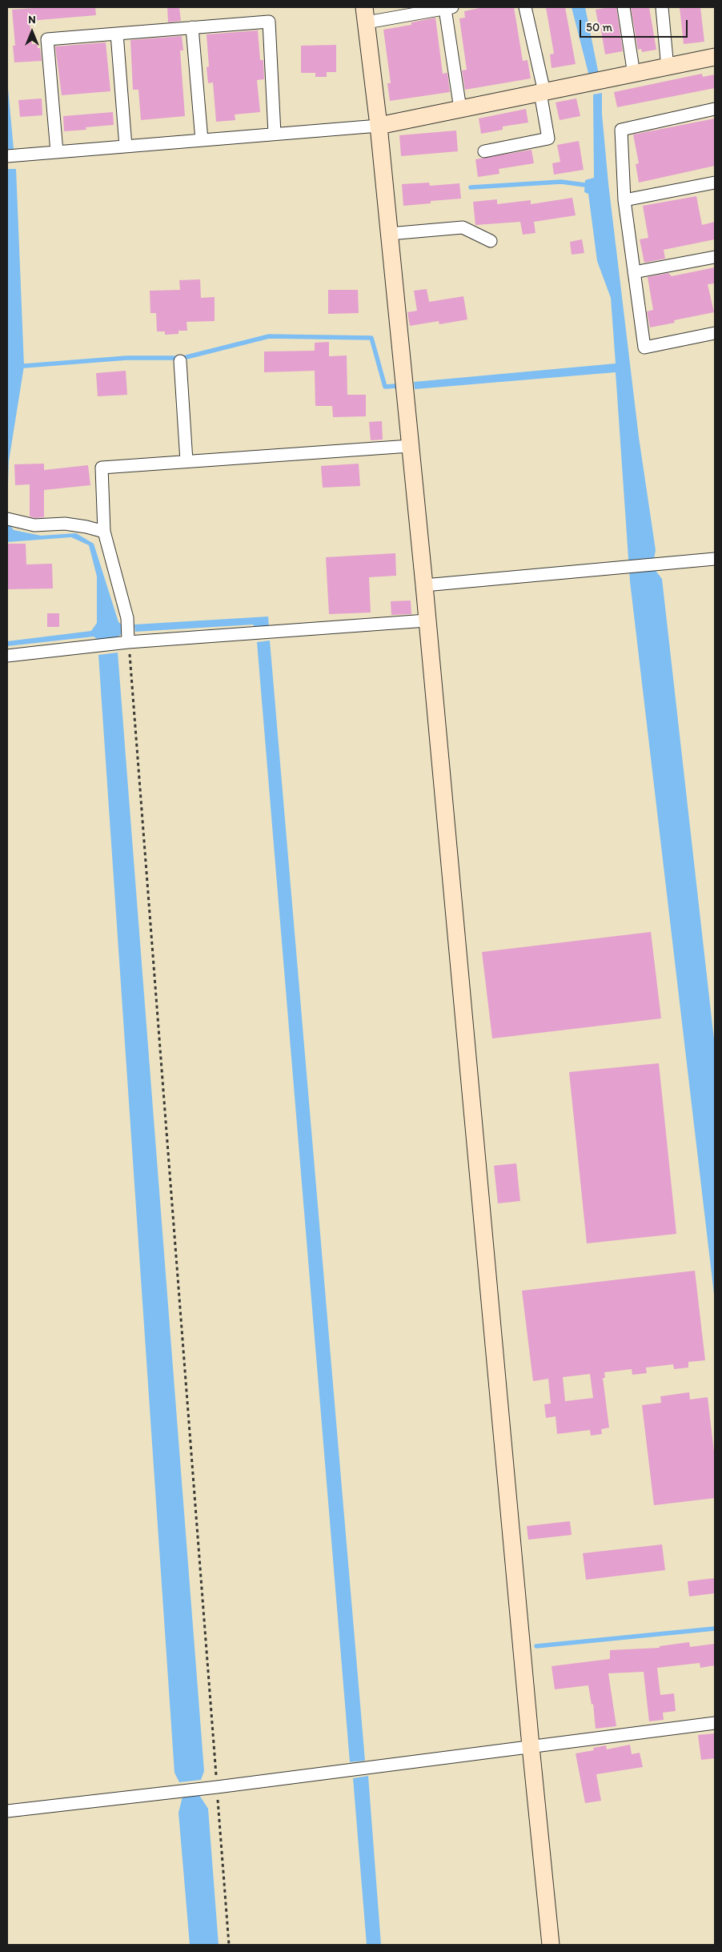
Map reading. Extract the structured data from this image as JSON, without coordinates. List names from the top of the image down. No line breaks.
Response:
{"scale_bar":"50 m","north":"top"}
